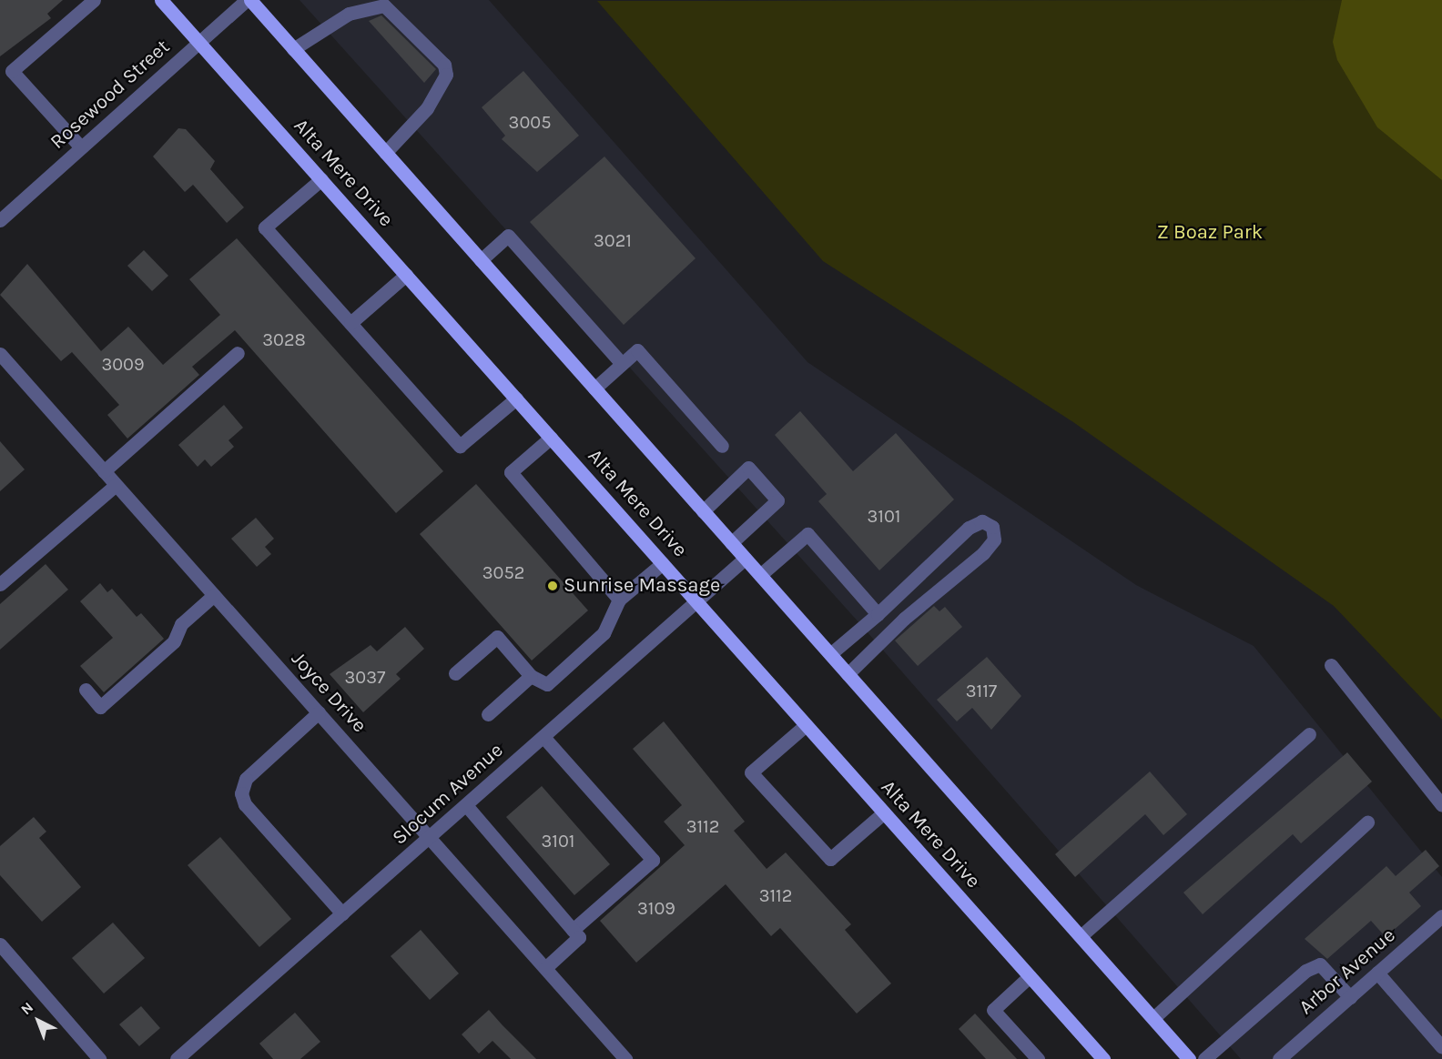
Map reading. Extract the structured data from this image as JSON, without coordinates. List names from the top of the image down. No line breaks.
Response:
{"streets":{"main road":["Alta Mere Drive"],"street":["Rosewood Street","Joyce Drive","Slocum Avenue","Arbor Avenue"]},"crossings":[["Rosewood Street","Alta Mere Drive"],["Alta Mere Drive","Slocum Avenue"],["Joyce Drive","Slocum Avenue"]],"parks":["Z Boaz Park"],"places":["Sunrise Massage"],"house_numbers":["3005","3021","3028","3009","3101","3052","3037","3117","3112","3101","3112","3109"],"north":"top left"}
